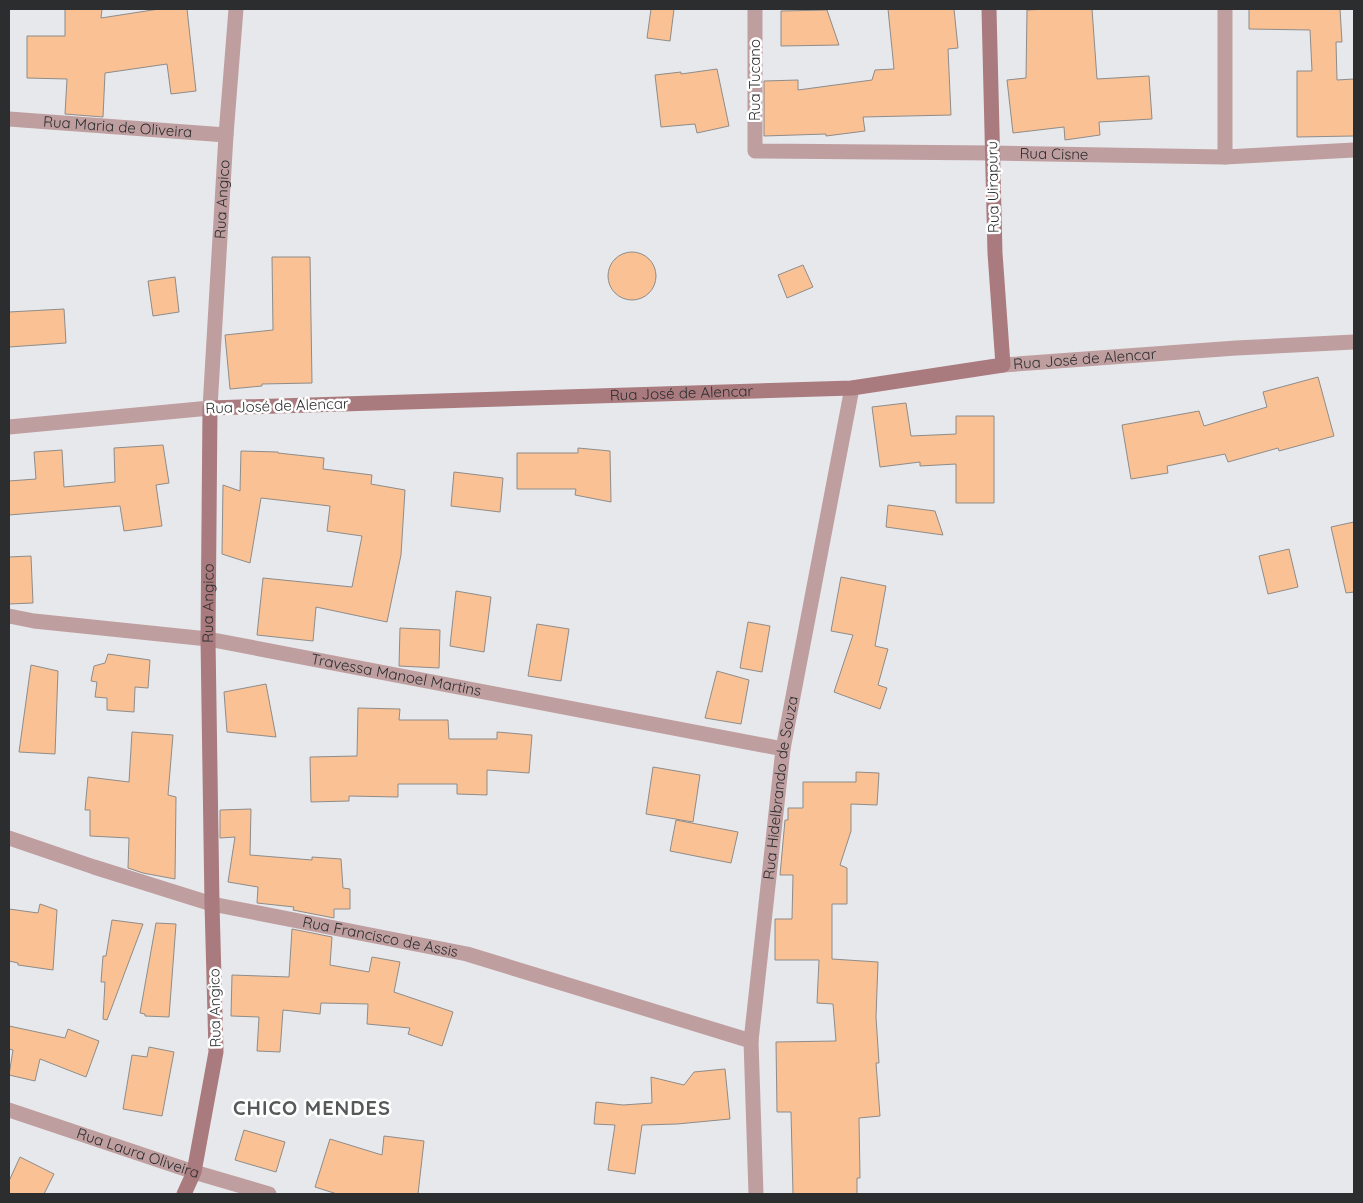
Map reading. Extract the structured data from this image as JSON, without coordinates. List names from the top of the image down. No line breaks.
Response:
{"streets":{"street":["Rua Tucano","Rua Maria de Oliveira","Rua Cisne","Rua Uirapuru","Rua Angico","Rua José de Alencar","Travessa Manoel Martins","Rua Hidelbrando de Souza","Rua Francisco de Assis","Rua Laura Oliveira"]},"crossings":[["Rua Tucano","Rua Cisne"],["Rua Maria de Oliveira","Rua Angico"],["Rua Cisne","Rua Uirapuru"],["Rua Uirapuru","Rua José de Alencar"],["Rua Angico","Rua José de Alencar"],["Rua Angico","Travessa Manoel Martins"],["Rua Angico","Rua Francisco de Assis"],["Rua Angico","Rua Laura Oliveira"],["Rua José de Alencar","Rua Hidelbrando de Souza"],["Travessa Manoel Martins","Rua Hidelbrando de Souza"],["Rua Hidelbrando de Souza","Rua Francisco de Assis"]],"districts":["CHICO MENDES"]}
